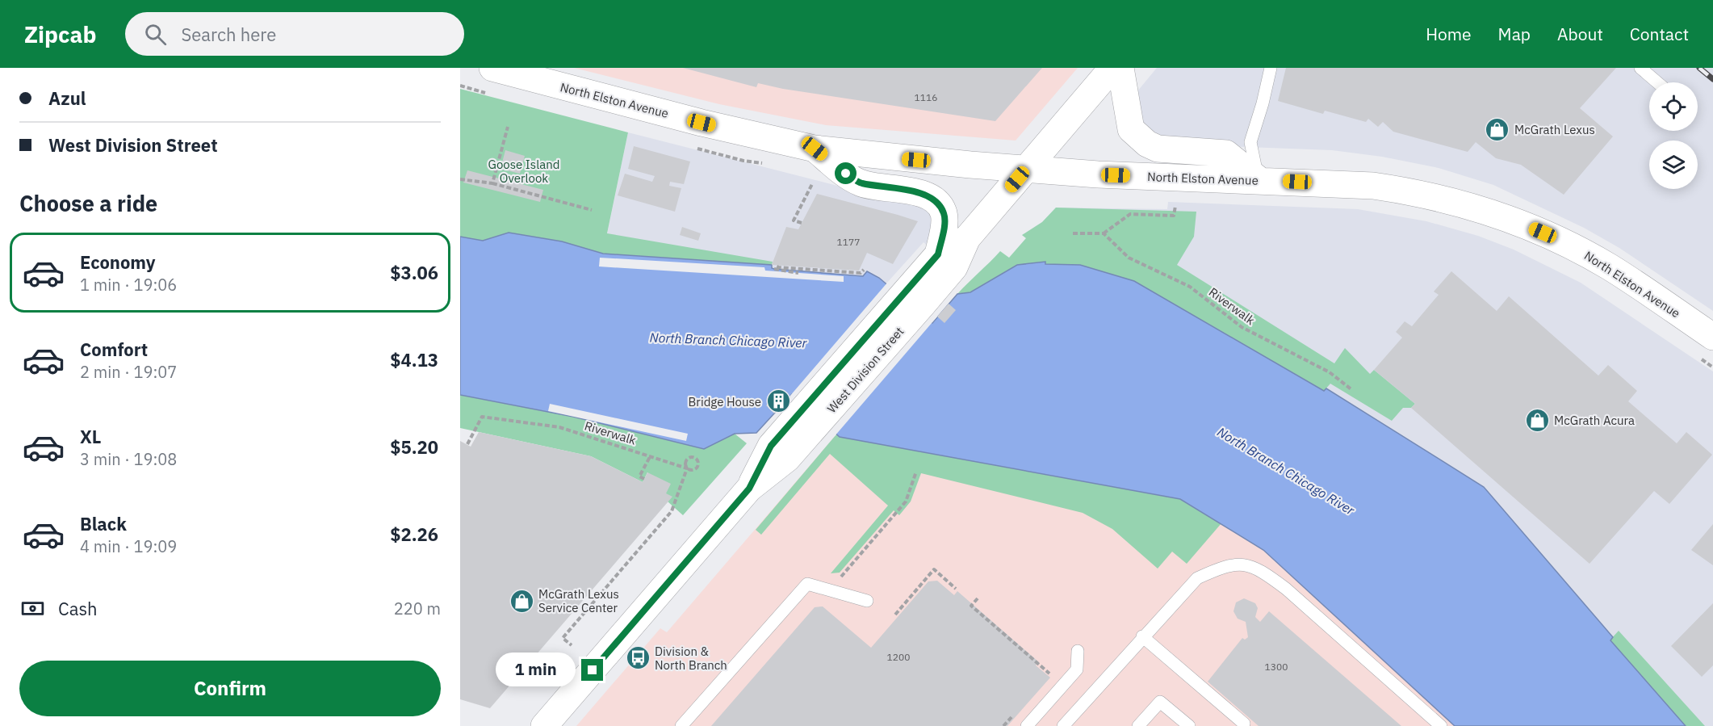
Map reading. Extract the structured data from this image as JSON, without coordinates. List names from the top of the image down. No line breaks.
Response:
{"streets":{"main road":["North Elston Avenue","West Division Street"],"path":["Riverwalk"]},"crossings":[["North Elston Avenue","West Division Street"]],"water":["North Branch Chicago River"],"parks":["Goose Island Overlook"],"places":{"shop":["McGrath Lexus","McGrath Acura","McGrath Lexus Service Center"],"building":["Bridge House"],"bus stop":["Division & North Branch"]},"house_numbers":["1116","1177","1200","1300"],"page":{"header":"Zipcab","search":"Search here","nav":["Home","Map","About","Contact"],"banner":["Azul","West Division Street"],"heading":"Choose a ride","list":[{"name":"Economy","note":"1 min · 19:06","value":"$3.06"},{"name":"Comfort","note":"2 min · 19:07","value":"$4.13"},{"name":"XL","note":"3 min · 19:08","value":"$5.20"},{"name":"Black","note":"4 min · 19:09","value":"$2.26"}],"pay":["Cash","220 m"],"buttons":"Confirm","bubble":"1 min"}}
